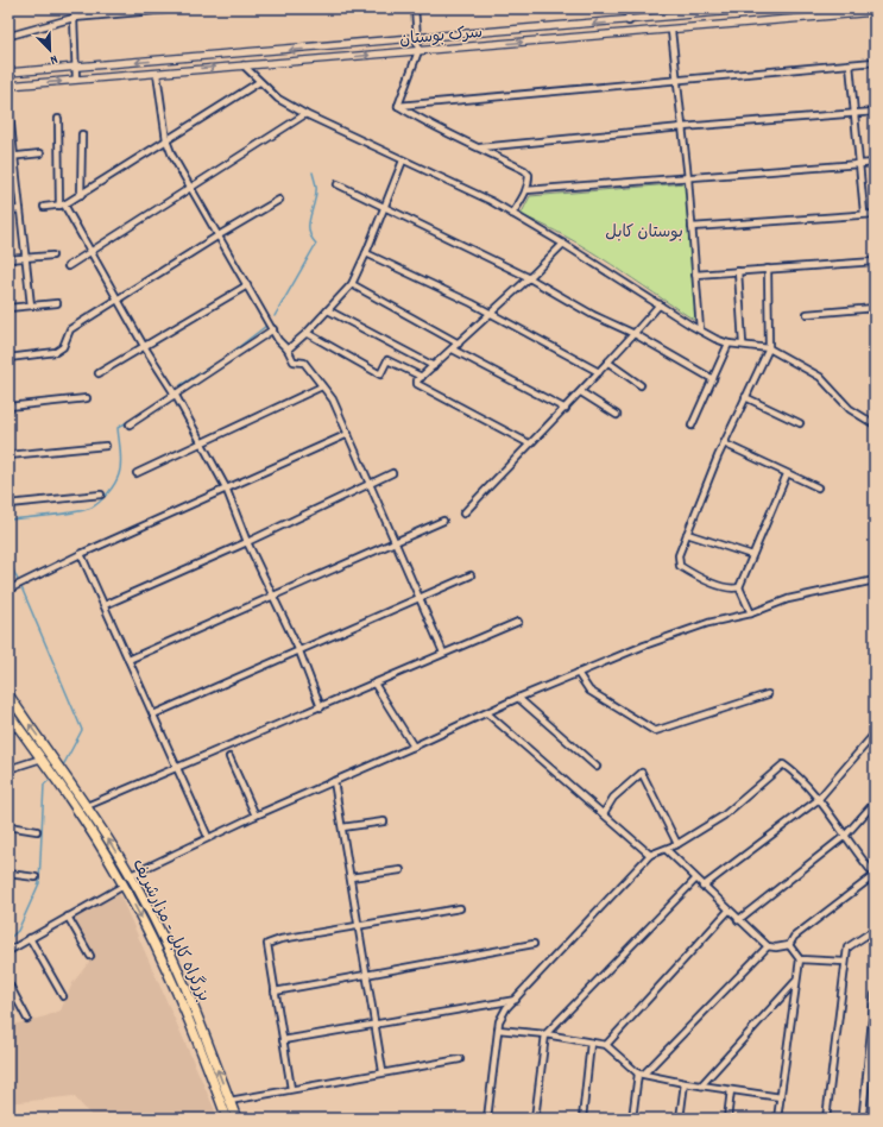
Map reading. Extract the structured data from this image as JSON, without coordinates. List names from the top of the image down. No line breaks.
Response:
{"streets":{"highway":["بزرگراه کابل - مزارشریف"],"street":["سرک بوستان"]},"parks":["بوستان کابل"],"north":"bottom right"}
